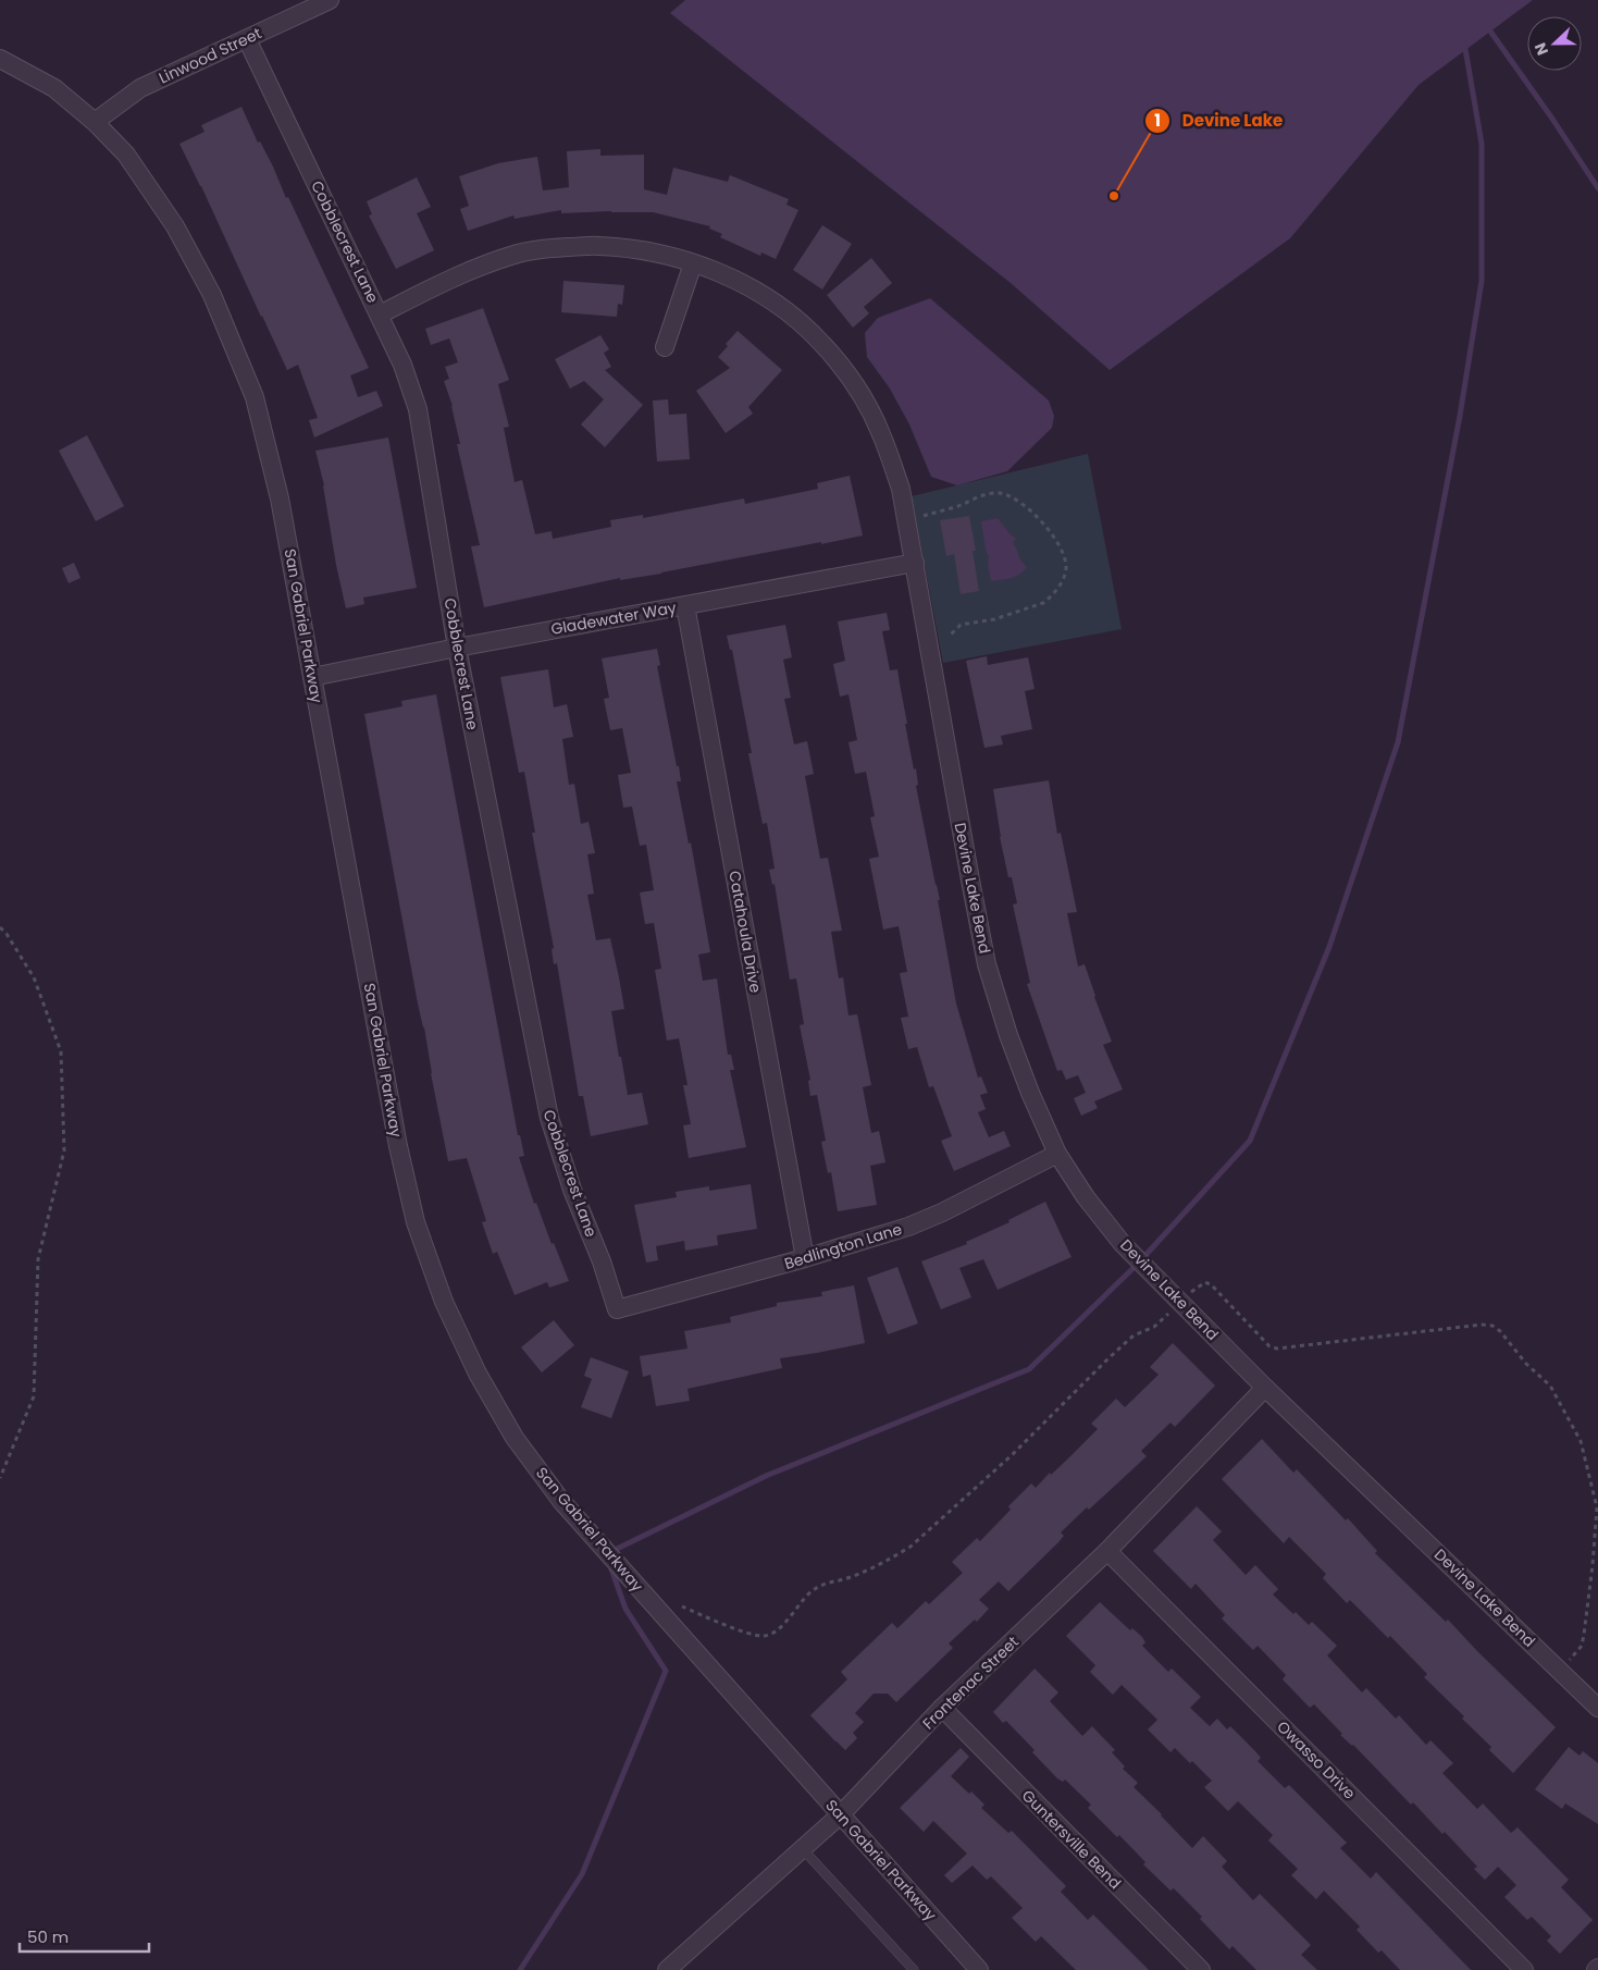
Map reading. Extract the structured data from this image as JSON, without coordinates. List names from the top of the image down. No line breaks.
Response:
{"streets":{"street":["Linwood Street","Cobblecrest Lane","Gladewater Way","San Gabriel Parkway","Devine Lake Bend","Catahoula Drive","Bedlington Lane","Frontenac Street","Owasso Drive","Guntersville Bend"]},"crossings":[["Linwood Street","Cobblecrest Lane"],["Linwood Street","San Gabriel Parkway"],["Cobblecrest Lane","Gladewater Way"],["Cobblecrest Lane","Devine Lake Bend"],["Cobblecrest Lane","Bedlington Lane"],["Gladewater Way","San Gabriel Parkway"],["Gladewater Way","Devine Lake Bend"],["Gladewater Way","Catahoula Drive"],["San Gabriel Parkway","Frontenac Street"],["Devine Lake Bend","Bedlington Lane"],["Devine Lake Bend","Frontenac Street"],["Catahoula Drive","Bedlington Lane"],["Frontenac Street","Owasso Drive"],["Frontenac Street","Guntersville Bend"]],"places":["Devine Lake"],"scale_bar":"50 m","north":"left"}
